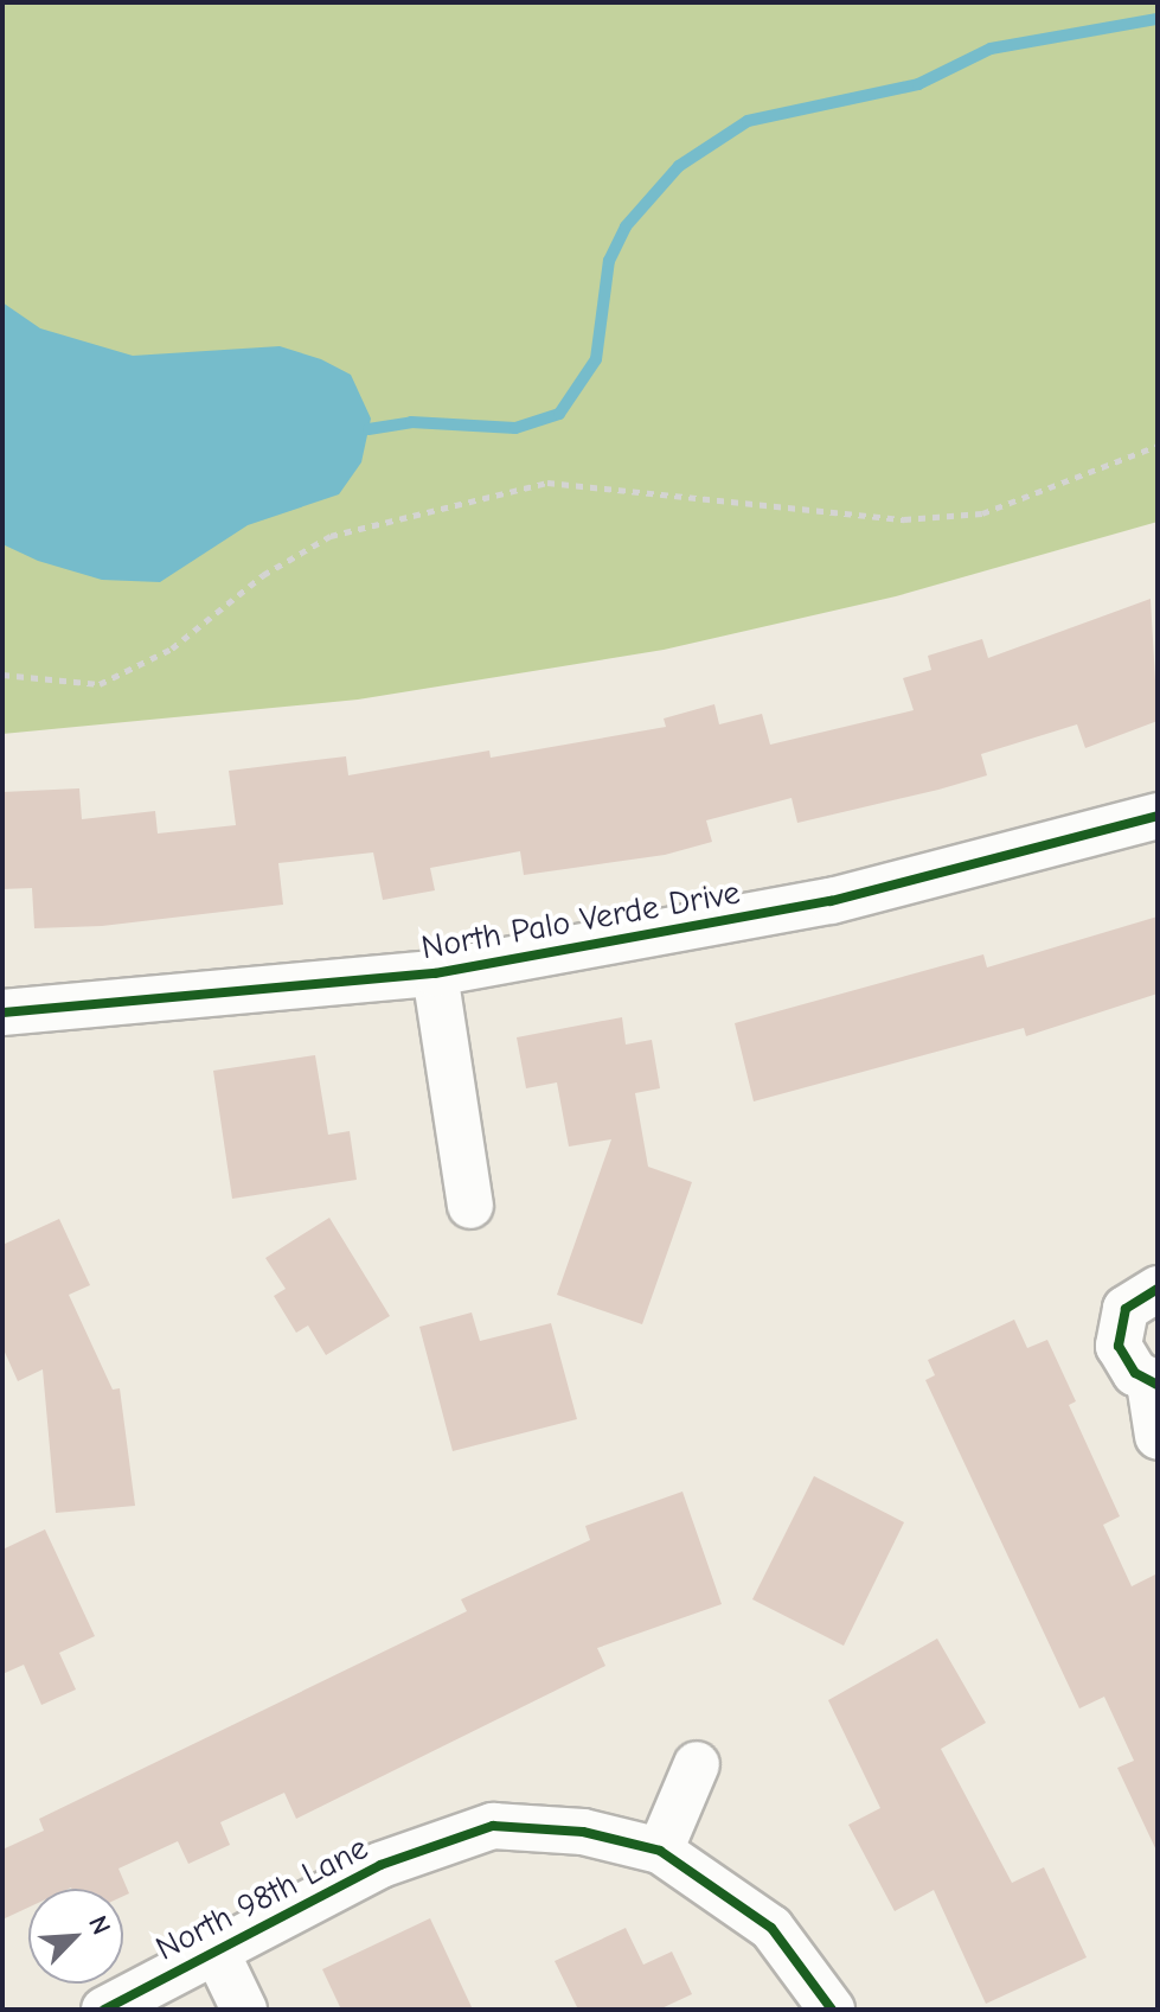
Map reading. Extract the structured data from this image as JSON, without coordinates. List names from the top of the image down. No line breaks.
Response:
{"streets":{"street":["North Palo Verde Drive","North 98th Lane"]},"north":"top right"}
